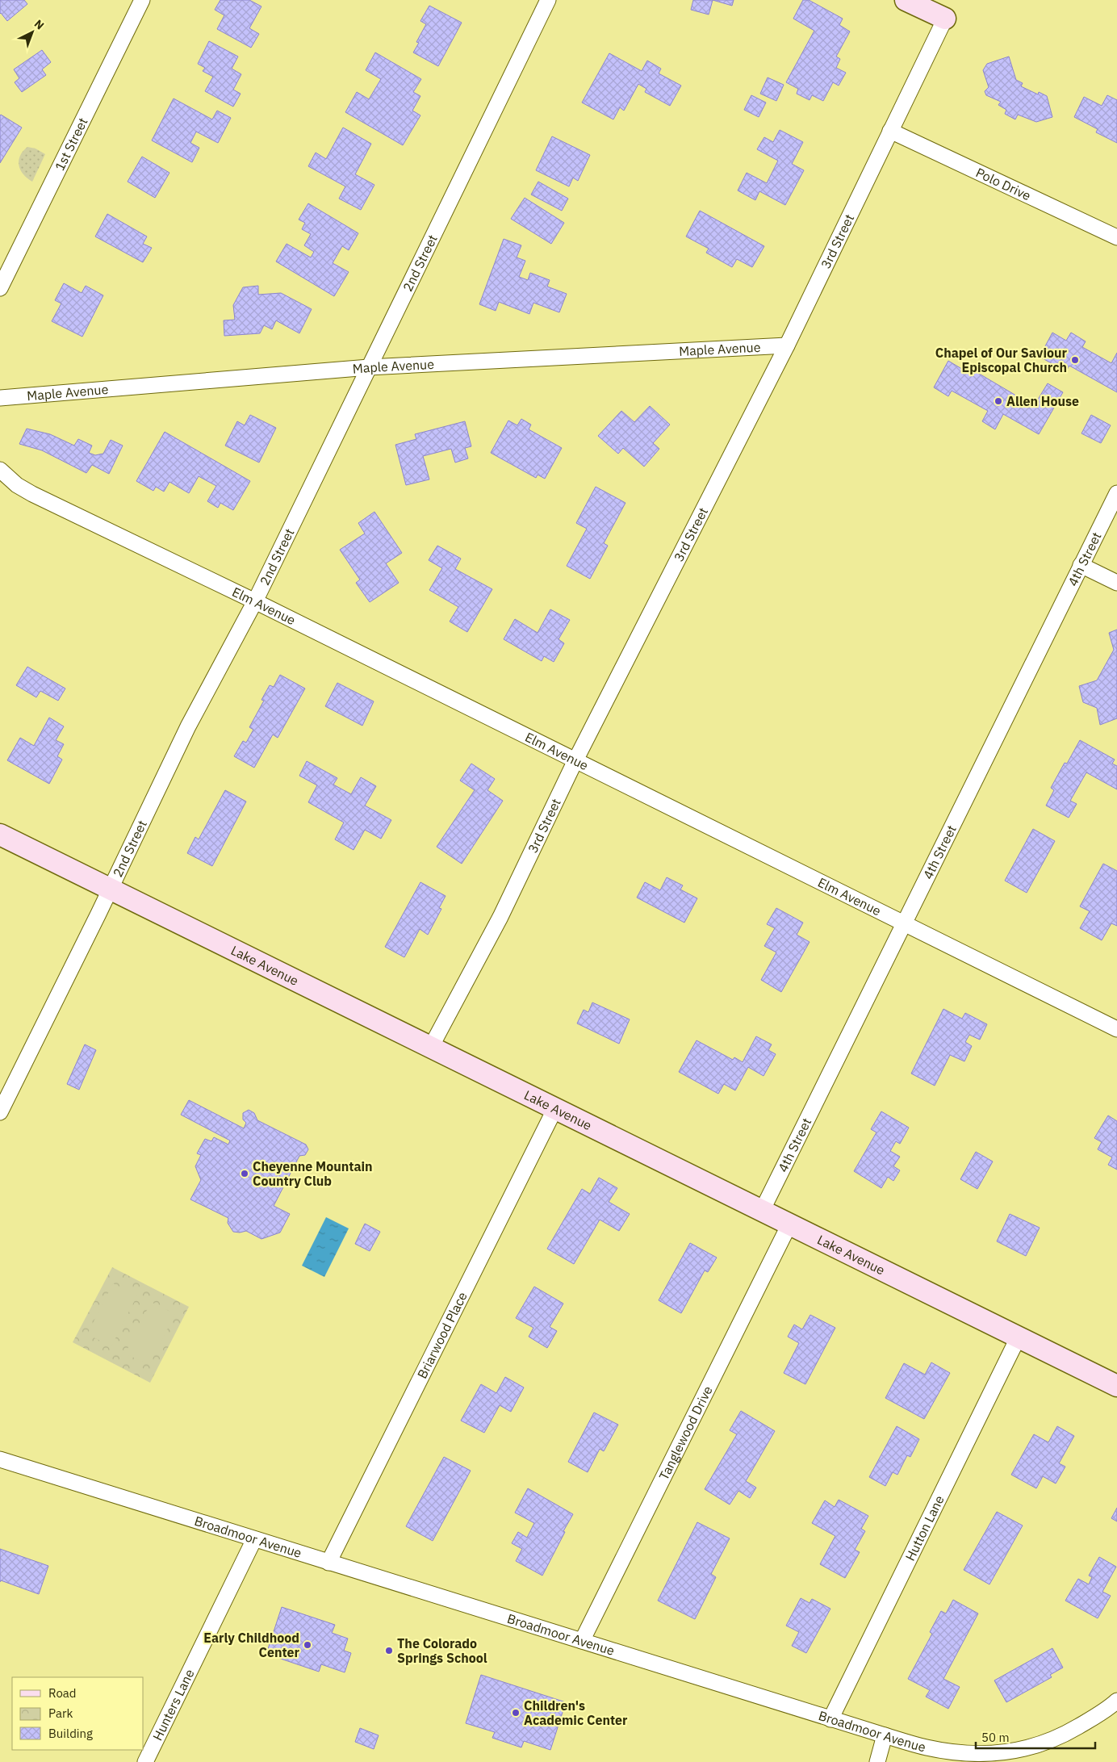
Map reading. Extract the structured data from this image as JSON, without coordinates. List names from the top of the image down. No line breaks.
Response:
{"streets":{"main road":["Lake Avenue"],"street":["1st Street","Polo Drive","3rd Street","2nd Street","Maple Avenue","4th Street","Elm Avenue","Briarwood Place","Tanglewood Drive","Hutton Lane","Broadmoor Avenue","Hunters Lane"]},"crossings":[["Polo Drive","3rd Street"],["3rd Street","Maple Avenue"],["3rd Street","Elm Avenue"],["3rd Street","Lake Avenue"],["2nd Street","Maple Avenue"],["2nd Street","Elm Avenue"],["2nd Street","Lake Avenue"],["4th Street","Elm Avenue"],["4th Street","Lake Avenue"],["Lake Avenue","Briarwood Place"],["Lake Avenue","Tanglewood Drive"],["Lake Avenue","Hutton Lane"],["Briarwood Place","Broadmoor Avenue"],["Tanglewood Drive","Broadmoor Avenue"],["Hutton Lane","Broadmoor Avenue"],["Broadmoor Avenue","Hunters Lane"]],"places":["Chapel of Our Saviour Episcopal Church","Allen House","Cheyenne Mountain Country Club","Early Childhood Center","The Colorado Springs School","Children's Academic Center"],"legend":["Road","Park","Building"],"scale_bar":"50 m","north":"top right"}
